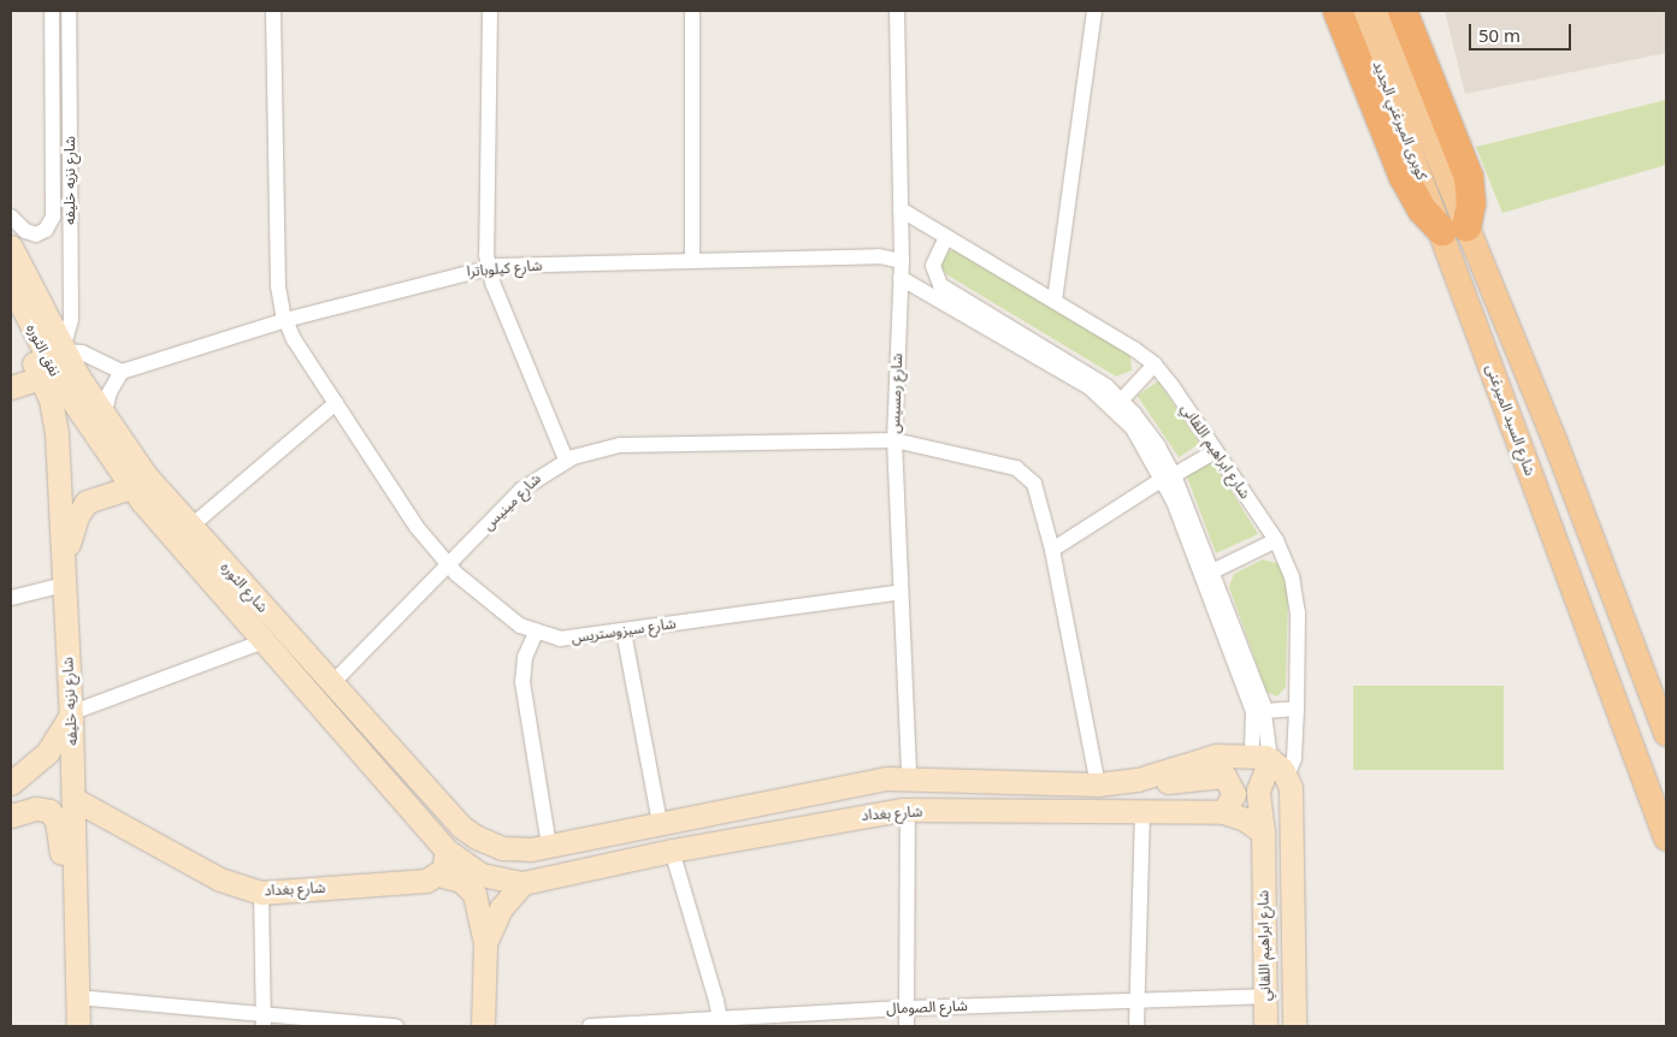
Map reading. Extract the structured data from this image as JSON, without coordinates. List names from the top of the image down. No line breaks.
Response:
{"streets":{"highway":["شارع السيد الميرغنى"],"main road":["كوبرى الميرغني الجديد","شارع نزيه خليفه","نفق الثوره","شارع ابراهيم اللقاني","شارع الثوره","شارع بغداد"],"street":["شارع كيلوباترا","شارع رمسيس","شارع مينيس","شارع سيزوستريس","شارع الصومال"]},"crossings":[["كوبرى الميرغني الجديد","شارع السيد الميرغنى"],["شارع نزيه خليفه","نفق الثوره"],["شارع نزيه خليفه","شارع الثوره"],["شارع نزيه خليفه","شارع بغداد"],["شارع كيلوباترا","شارع رمسيس"],["شارع كيلوباترا","شارع سيزوستريس"],["نفق الثوره","شارع الثوره"],["شارع رمسيس","شارع ابراهيم اللقاني"],["شارع رمسيس","شارع مينيس"],["شارع رمسيس","شارع سيزوستريس"],["شارع ابراهيم اللقاني","شارع بغداد"],["شارع ابراهيم اللقاني","شارع الصومال"],["شارع مينيس","شارع الثوره"],["شارع مينيس","شارع سيزوستريس"],["شارع الثوره","شارع بغداد"]],"scale_bar":"50 m"}
